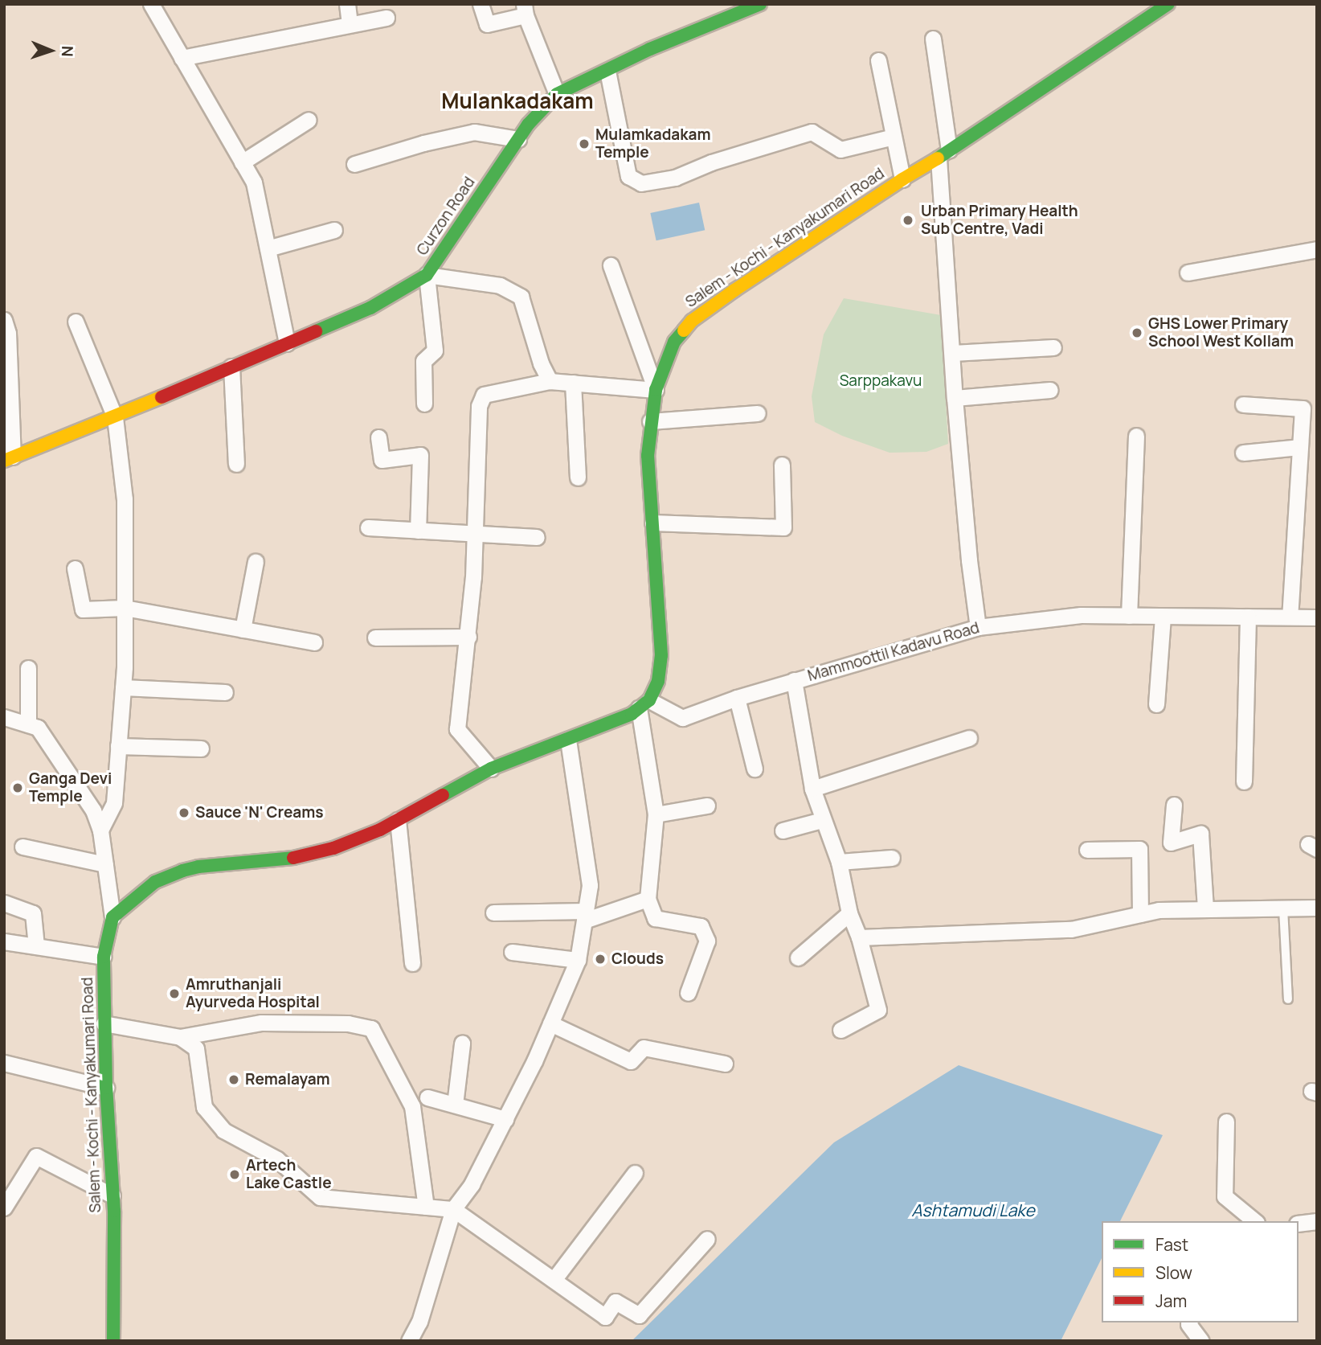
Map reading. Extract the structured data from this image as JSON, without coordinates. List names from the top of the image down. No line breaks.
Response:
{"streets":{"main road":["Curzon Road","Salem - Kochi - Kanyakumari Road"],"street":["Mammoottil Kadavu Road"]},"crossings":[["Salem - Kochi - Kanyakumari Road","Mammoottil Kadavu Road"]],"districts":["Mulankadakam"],"water":["Ashtamudi Lake"],"parks":["Sarppakavu"],"places":["Mulamkadakam Temple","Urban Primary Health Sub Centre, Vadi","GHS Lower Primary School West Kollam","Ganga Devi Temple","Sauce 'N' Creams","Clouds","Amruthanjali Ayurveda Hospital","Remalayam","Artech Lake Castle"],"legend":["Fast","Slow","Jam"],"north":"right"}
